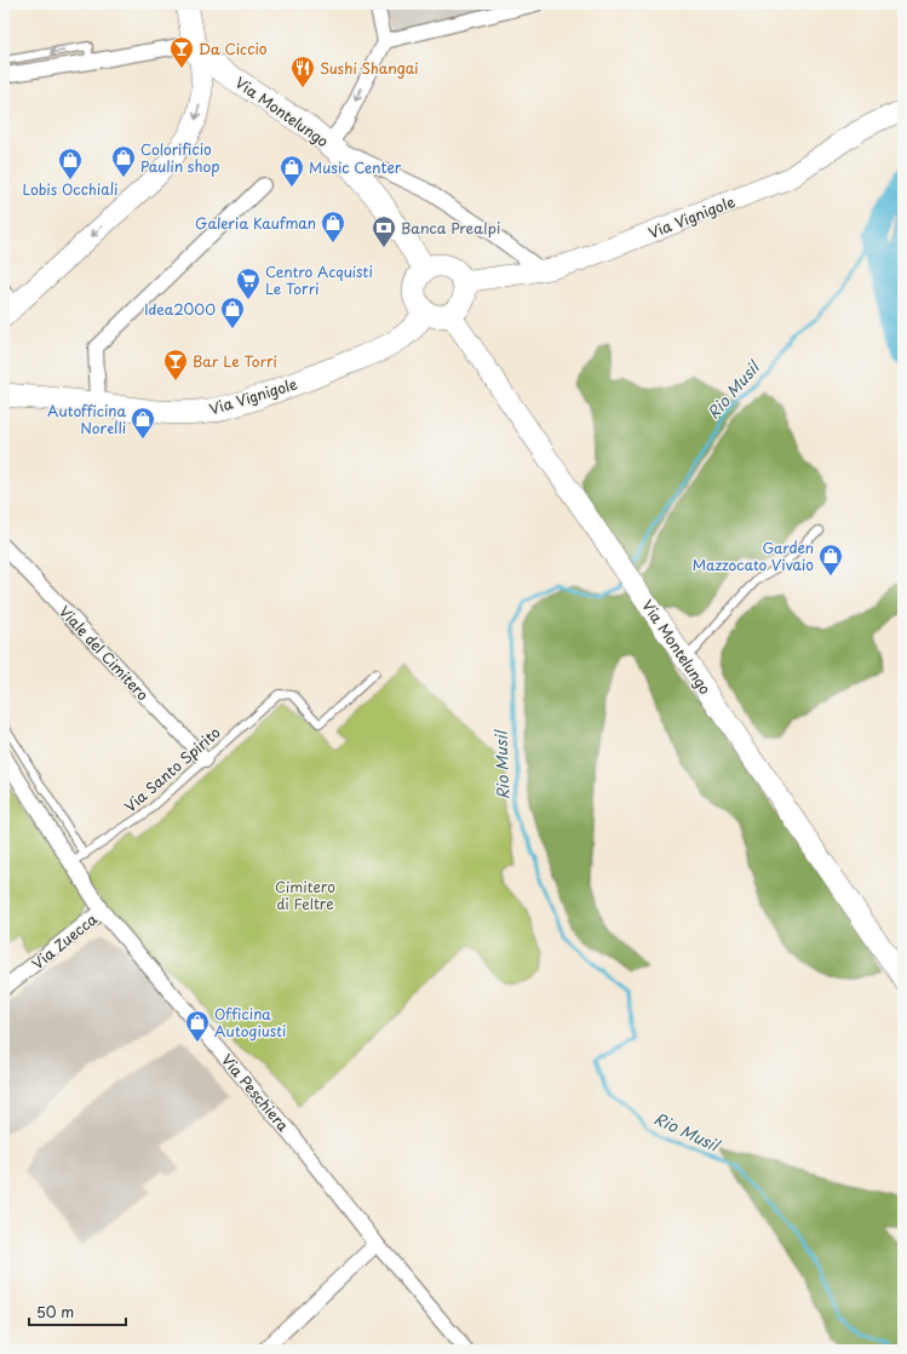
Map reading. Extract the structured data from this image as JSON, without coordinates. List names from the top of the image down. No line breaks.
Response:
{"streets":{"main road":["Via Montelungo","Via Vignigole"],"street":["Viale del Cimitero","Via Zuecca","Via Peschiera"],"lane":["Via Santo Spirito"]},"crossings":[["Via Montelungo","Via Vignigole"],["Viale del Cimitero","Via Santo Spirito"],["Via Santo Spirito","Via Peschiera"],["Via Zuecca","Via Peschiera"]],"water":["Rio Musil"],"parks":["Cimitero di Feltre"],"places":{"bar":["Da Ciccio","Bar Le Torri"],"restaurant":["Sushi Shangai"],"shop":["Colorificio Paulin shop","Lobis Occhiali","Music Center","Galeria Kaufman","Idea2000","Autofficina Norelli","Garden Mazzocato Vivaio","Officina Autogiusti"],"bank":["Banca Prealpi"],"supermarket":["Centro Acquisti Le Torri"]},"scale_bar":"50 m"}
